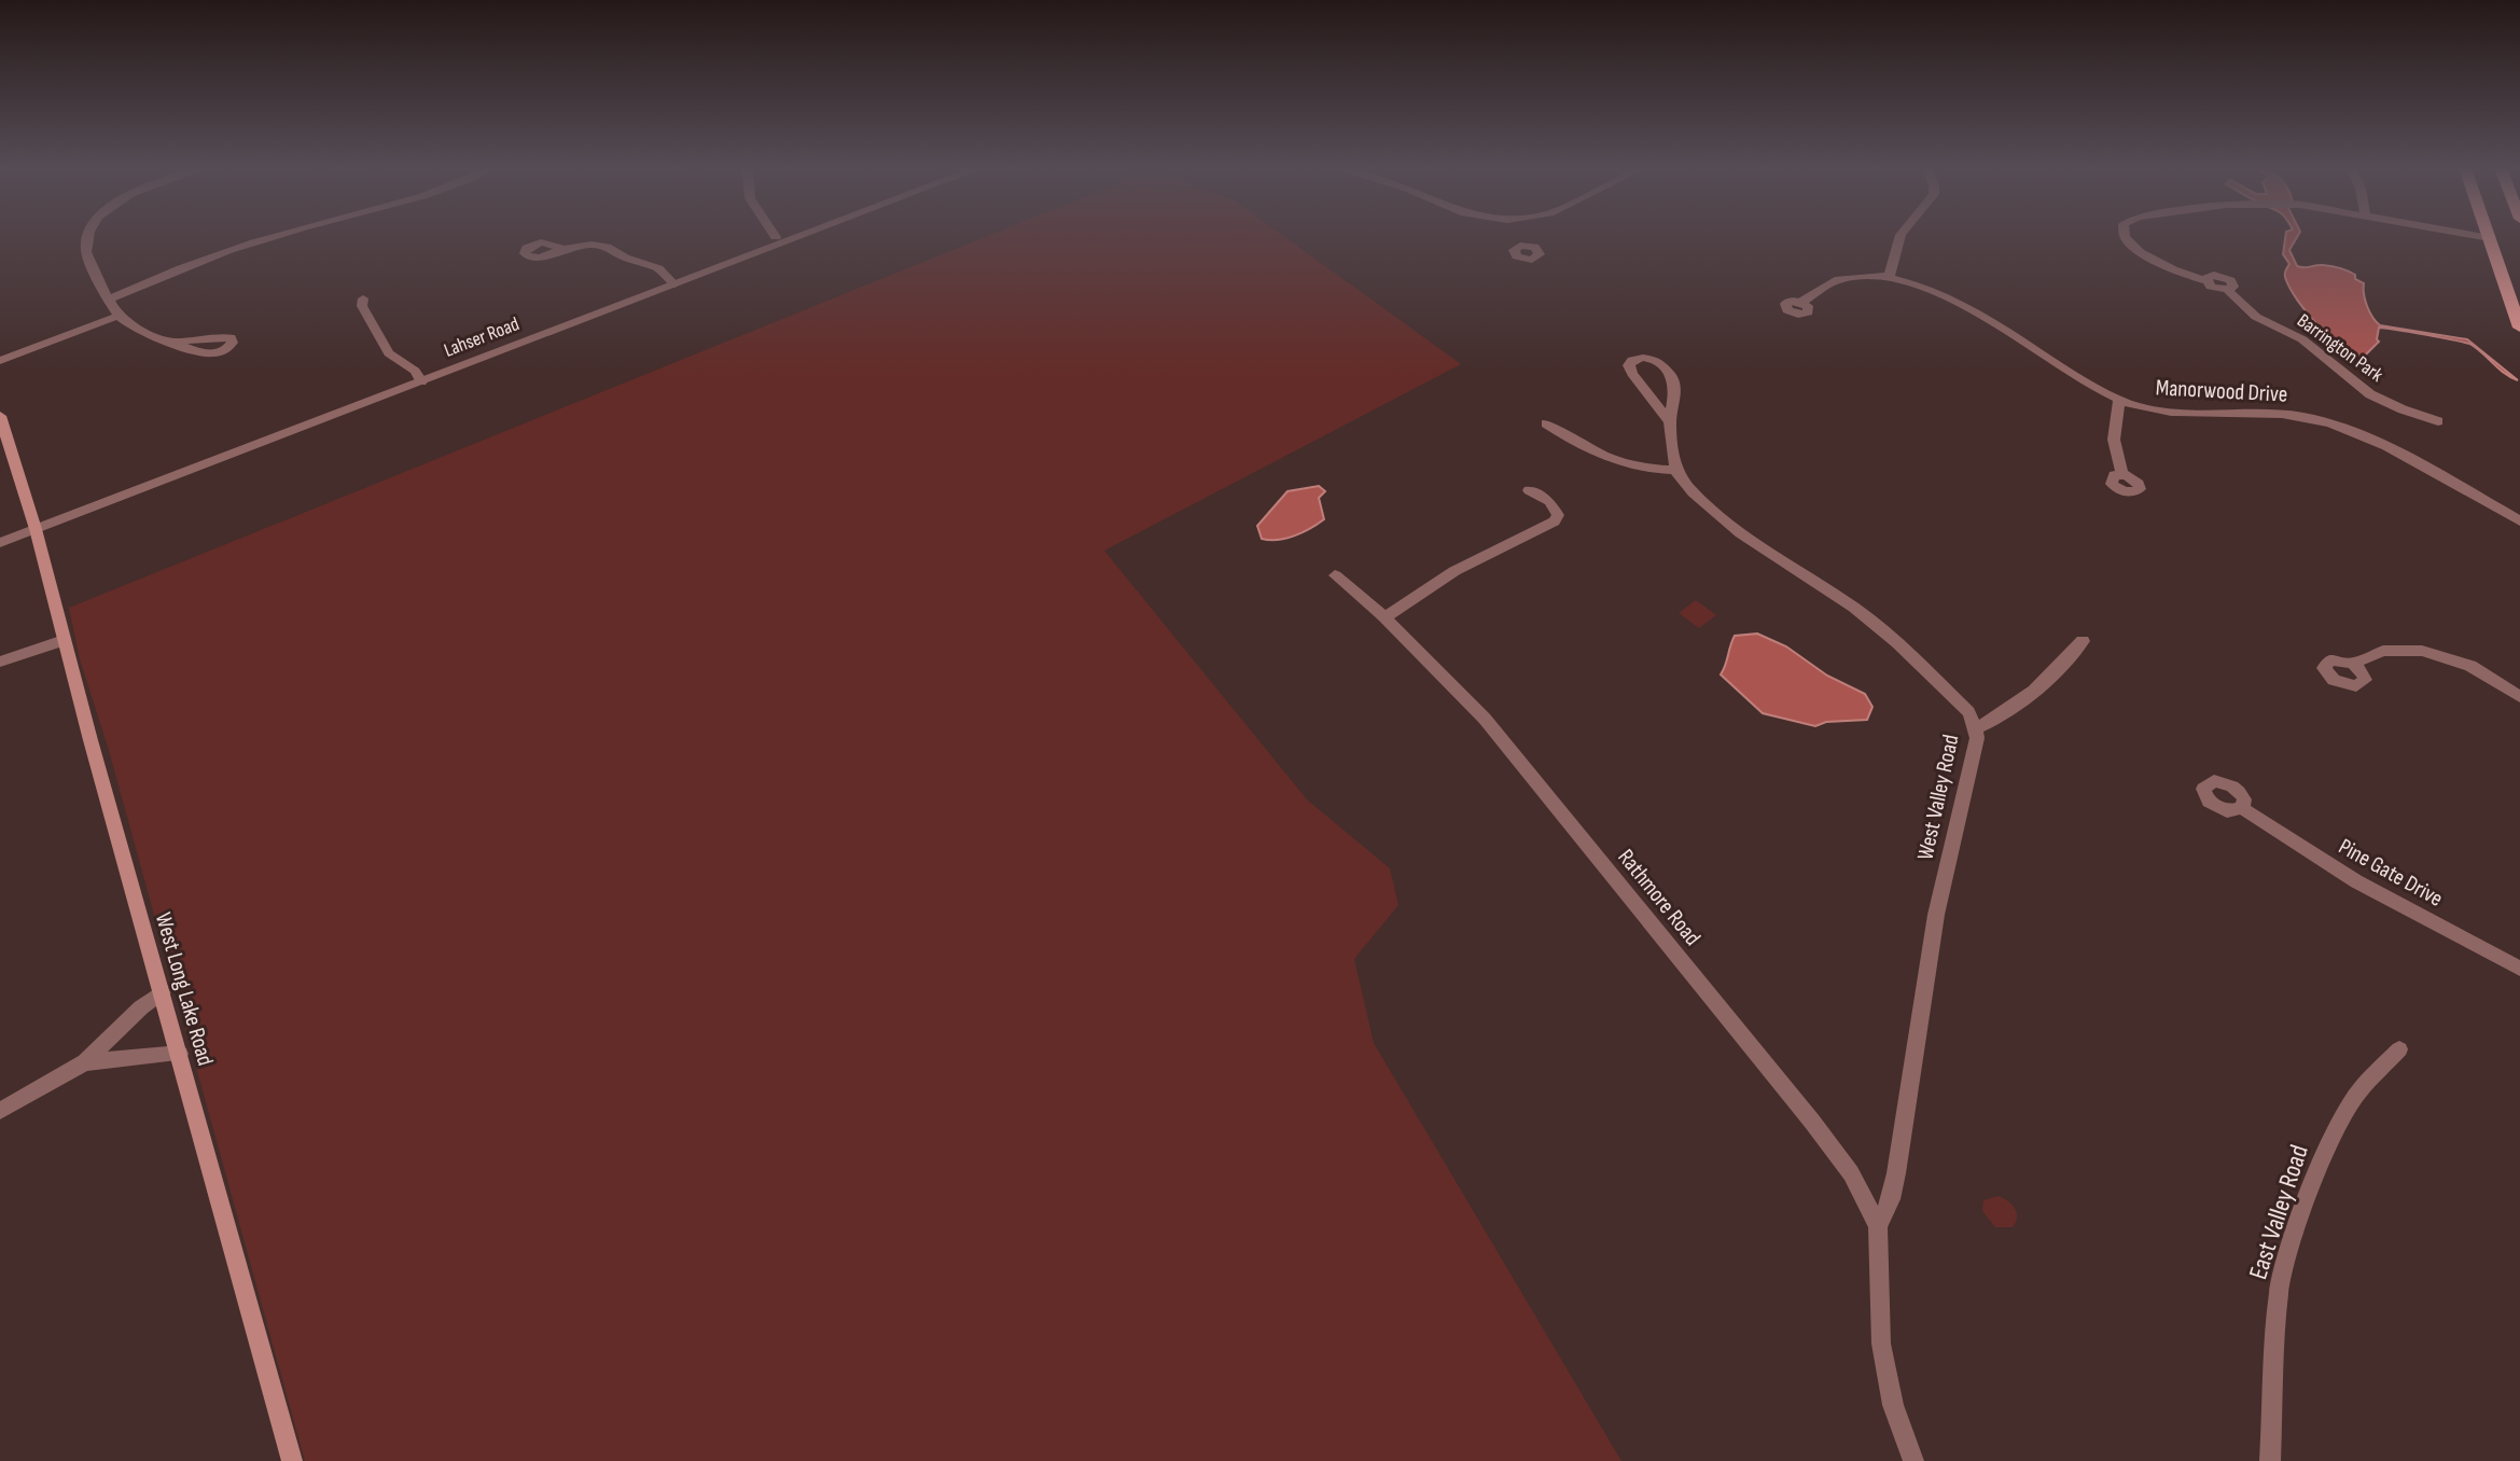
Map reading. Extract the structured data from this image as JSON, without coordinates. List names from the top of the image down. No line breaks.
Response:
{"streets":{"main road":["West Long Lake Road"],"street":["Lahser Road","Barrington Park","Manorwood Drive","West Valley Road","Pine Gate Drive","Rathmore Road","East Valley Road"]},"crossings":[["Lahser Road","West Long Lake Road"],["West Valley Road","Rathmore Road"]]}
